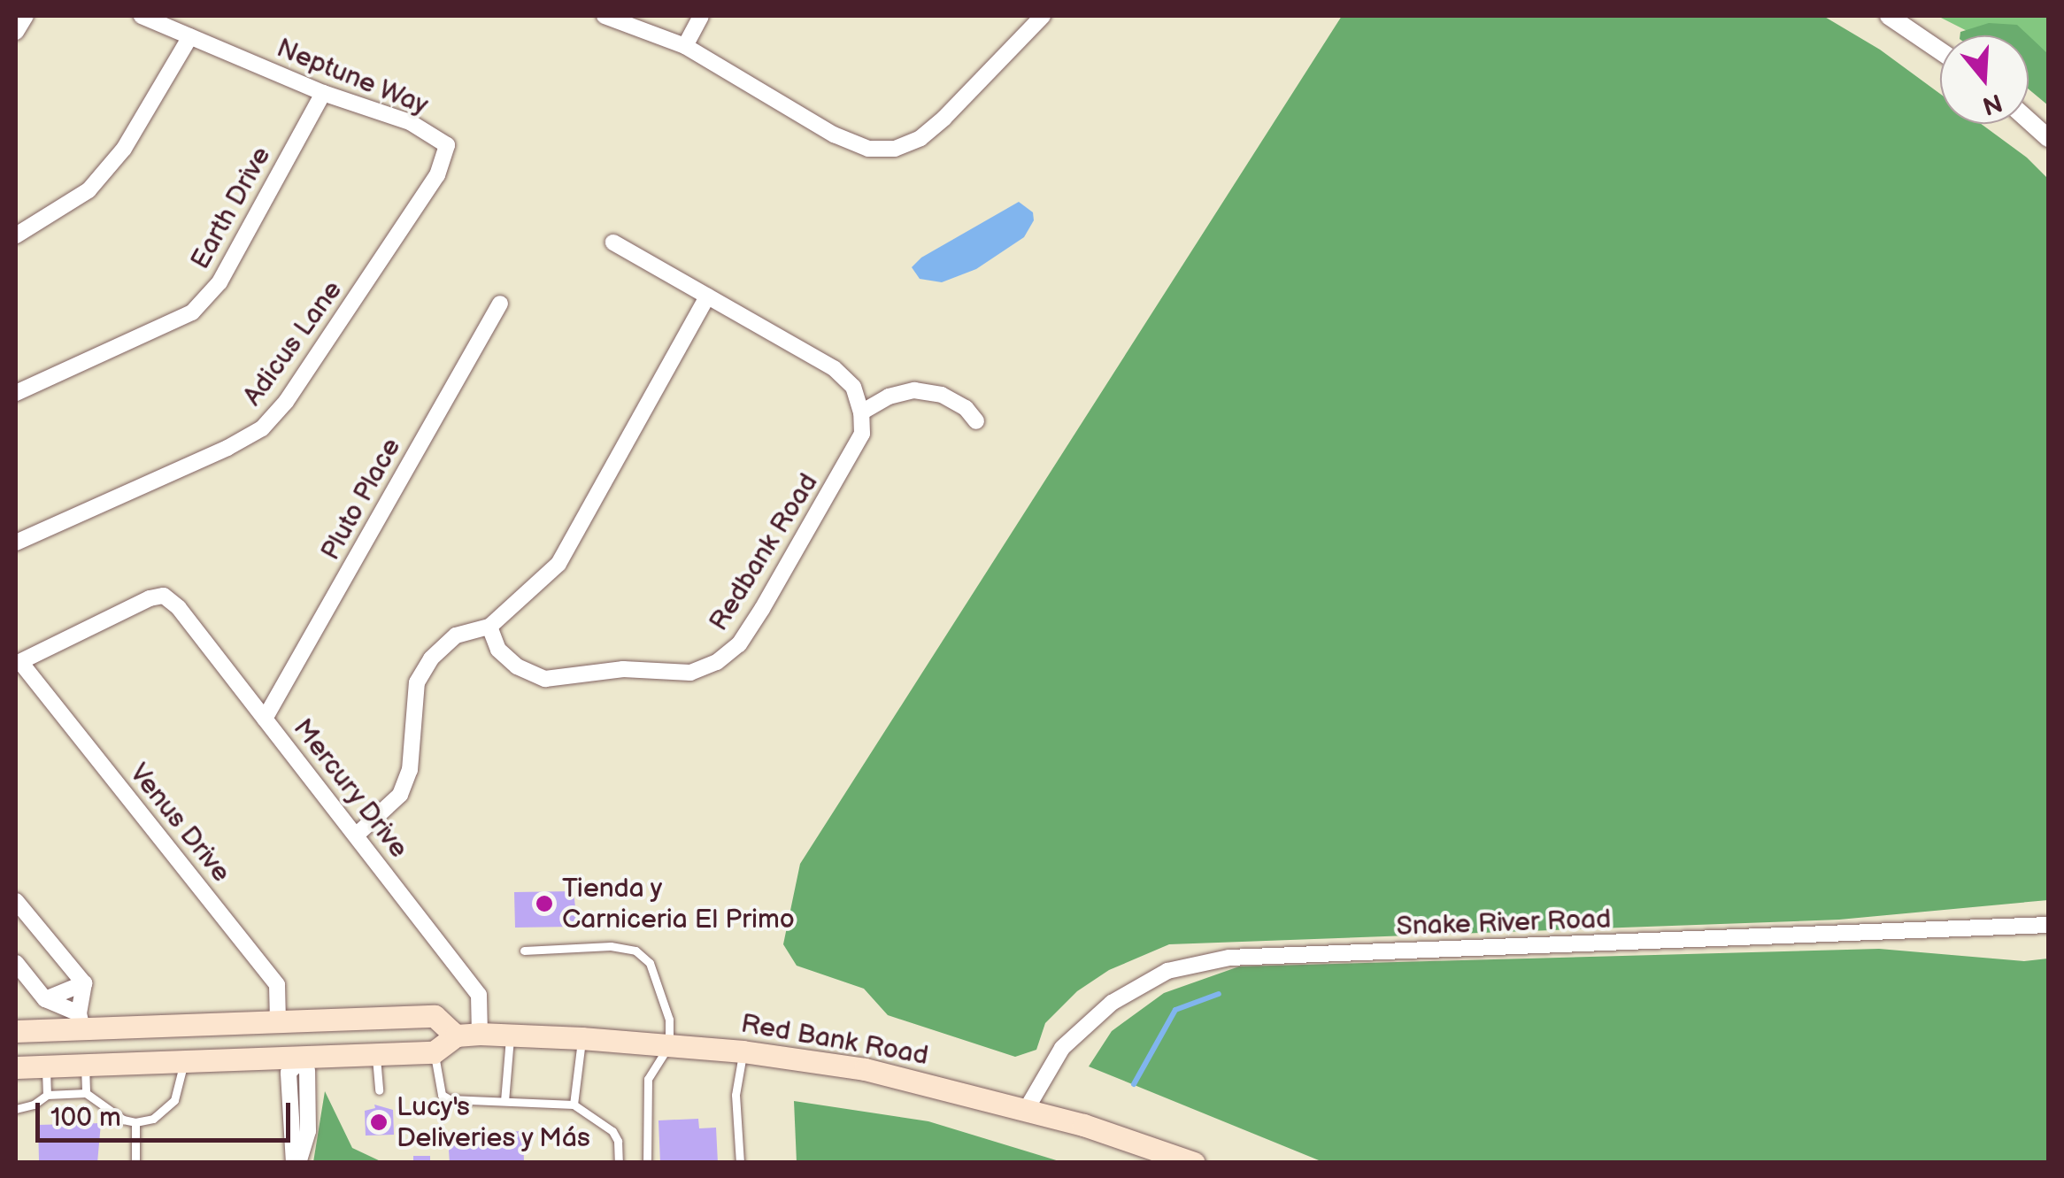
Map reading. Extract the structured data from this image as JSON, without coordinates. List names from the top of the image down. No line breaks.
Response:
{"streets":{"main road":["Red Bank Road"],"street":["Neptune Way","Earth Drive","Adicus Lane","Pluto Place","Redbank Road","Mercury Drive","Venus Drive","Snake River Road"]},"crossings":[["Neptune Way","Earth Drive"],["Neptune Way","Adicus Lane"],["Pluto Place","Mercury Drive"],["Mercury Drive","Venus Drive"],["Mercury Drive","Red Bank Road"],["Snake River Road","Red Bank Road"]],"places":["Tienda y Carniceria El Primo","Lucy's Deliveries y Más"],"scale_bar":"100 m","north":"bottom"}
